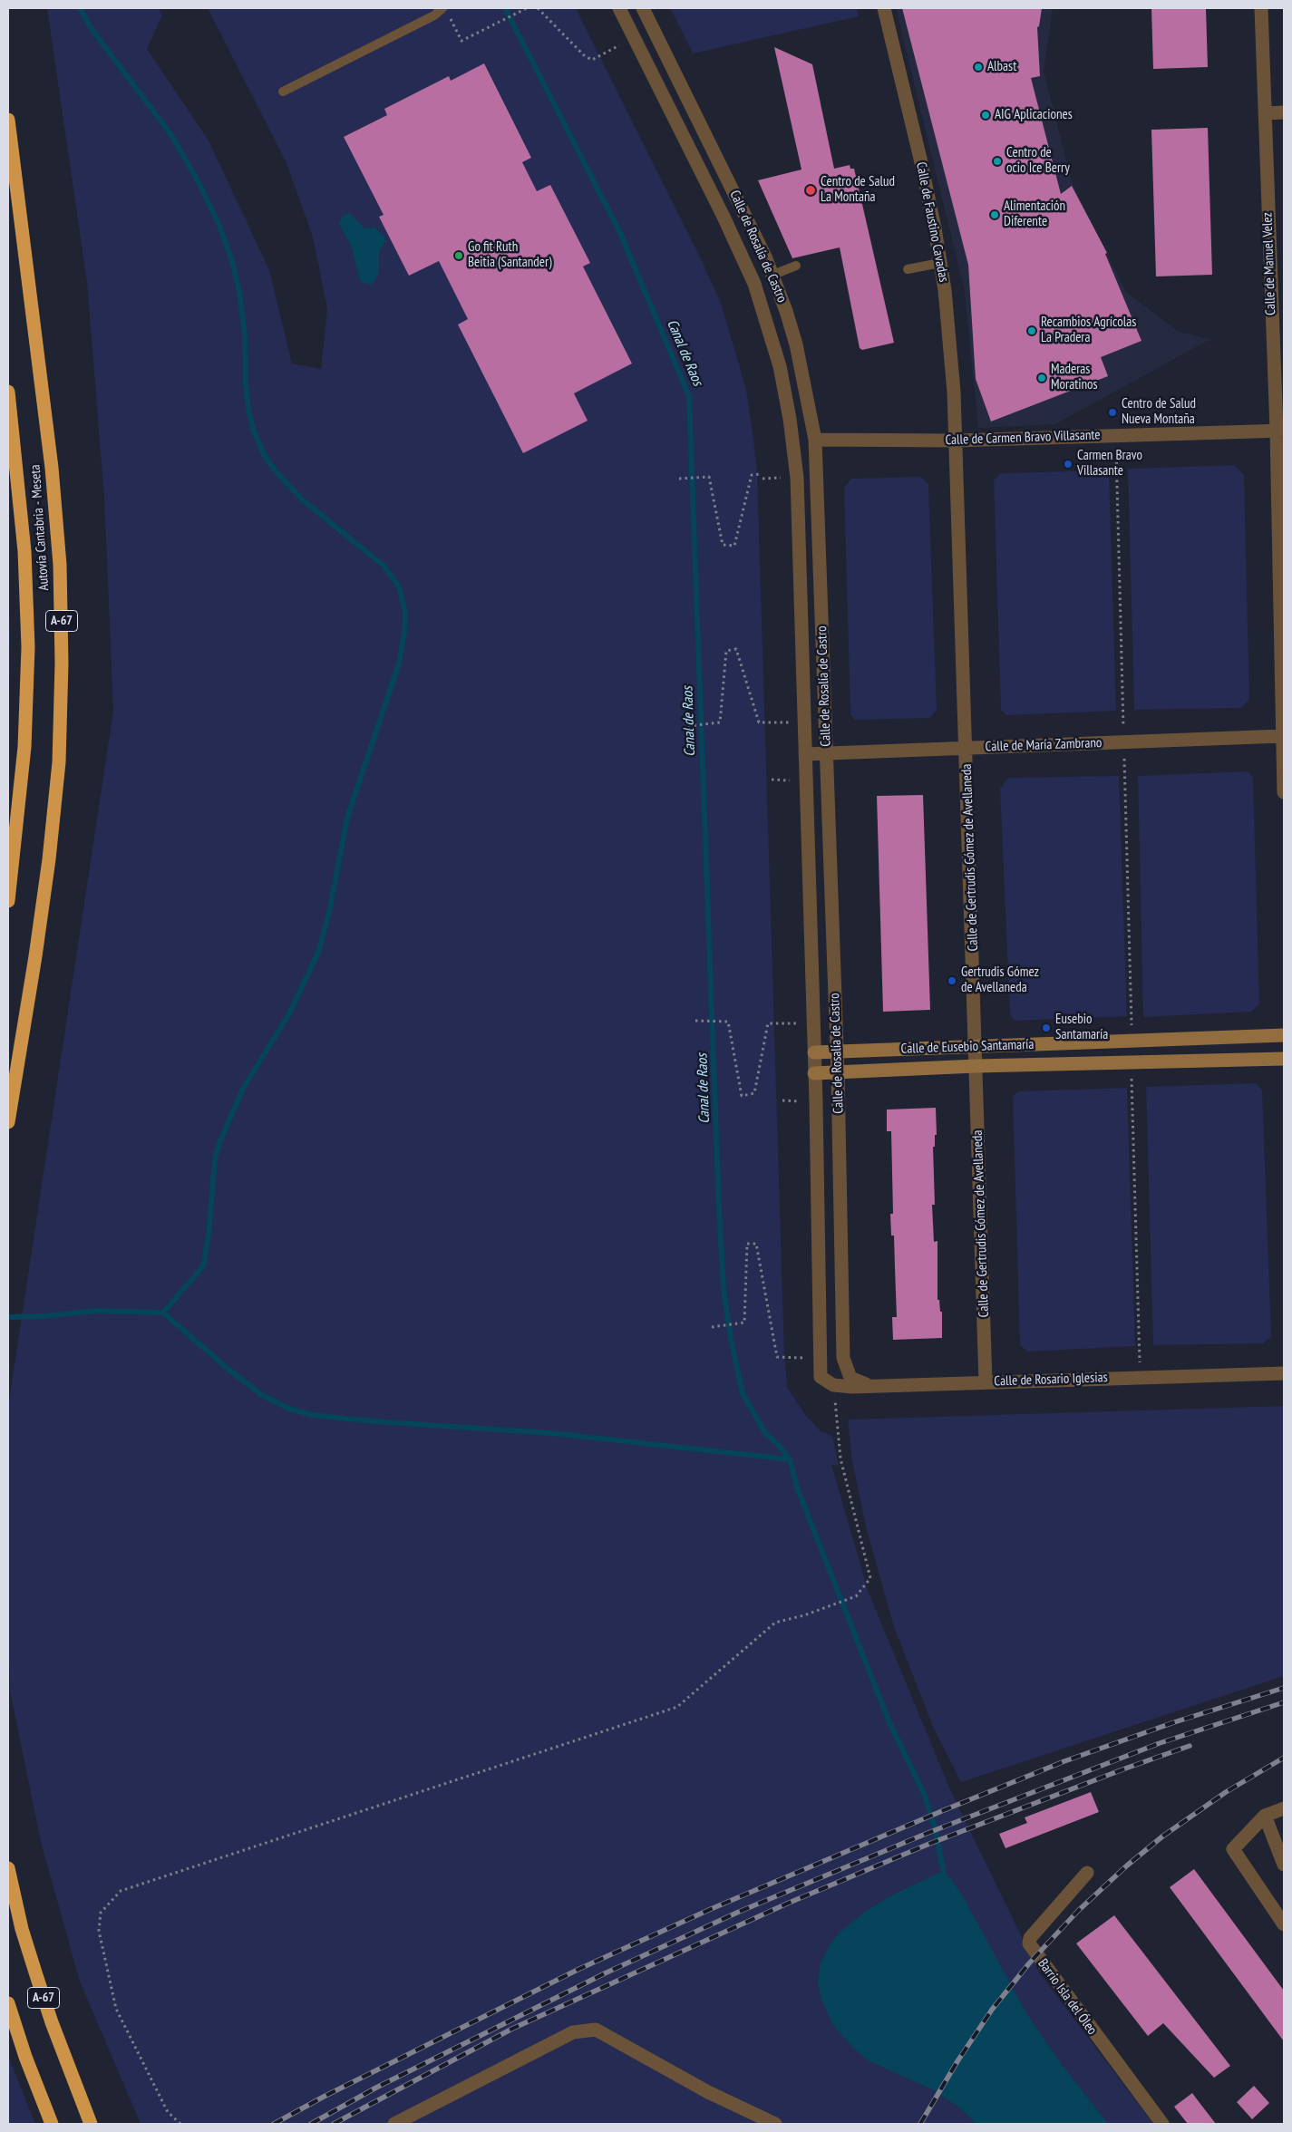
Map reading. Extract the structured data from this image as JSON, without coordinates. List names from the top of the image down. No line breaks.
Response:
{"streets":{"highway":["Autovía Cantabria - Meseta","A-67"],"main road":["Calle de Eusebio Santamaría"],"street":["Calle de Faustino Cavadas","Calle de Rosalía de Castro","Calle de Manuel Velez","Calle de Carmen Bravo Villasante","Calle de María Zambrano","Calle de Gertrudis Gómez de Avellaneda","Calle de Rosario Iglesias","Barrio Isla del Óleo"]},"crossings":[["Calle de Faustino Cavadas","Calle de Carmen Bravo Villasante"],["Calle de Faustino Cavadas","Calle de Gertrudis Gómez de Avellaneda"],["Calle de Rosalía de Castro","Calle de Carmen Bravo Villasante"],["Calle de Rosalía de Castro","Calle de María Zambrano"],["Calle de Rosalía de Castro","Calle de Eusebio Santamaría"],["Calle de Rosalía de Castro","Calle de Rosario Iglesias"],["Calle de Manuel Velez","Calle de Carmen Bravo Villasante"],["Calle de Manuel Velez","Calle de María Zambrano"],["Calle de Carmen Bravo Villasante","Calle de Gertrudis Gómez de Avellaneda"],["Calle de María Zambrano","Calle de Gertrudis Gómez de Avellaneda"],["Calle de Gertrudis Gómez de Avellaneda","Calle de Eusebio Santamaría"],["Calle de Gertrudis Gómez de Avellaneda","Calle de Rosario Iglesias"]],"water":["Canal de Raos"],"places":["Albast","AIG Aplicaciones","Centro de ocio Ice Berry","Centro de Salud La Montaña","Alimentación Diferente","Go fit Ruth Beitia (Santander)","Recambios Agrícolas La Pradera","Maderas Moratinos","Centro de Salud Nueva Montaña","Carmen Bravo Villasante","Gertrudis Gómez de Avellaneda","Eusebio Santamaría"]}
